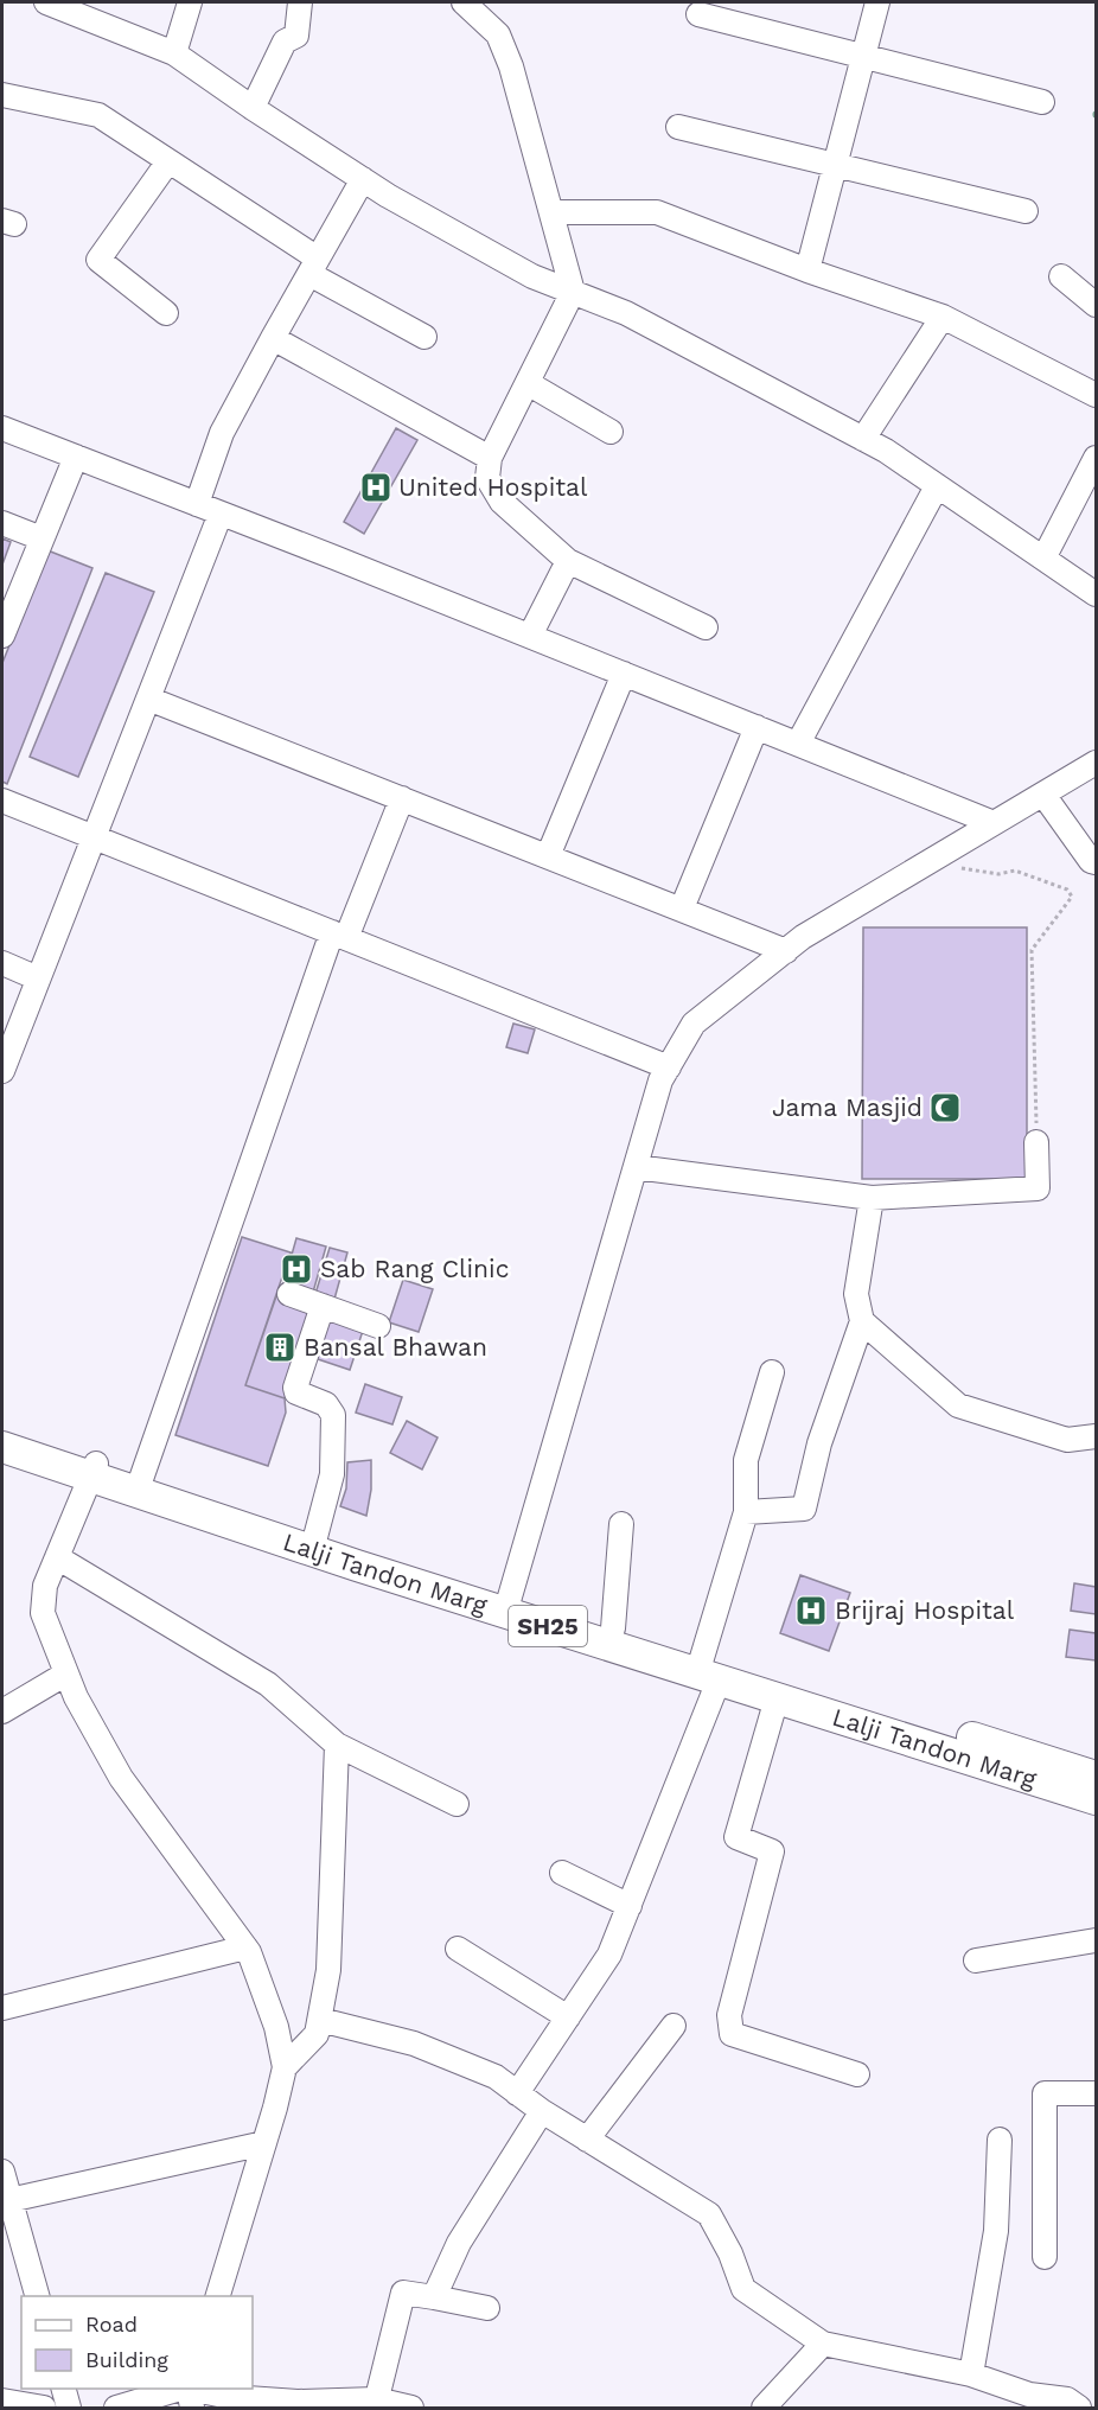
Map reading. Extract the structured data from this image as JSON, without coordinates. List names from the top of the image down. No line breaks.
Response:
{"streets":{"main road":["Lalji Tandon Marg","SH25"]},"places":{"hospital":["United Hospital","Sab Rang Clinic","Brijraj Hospital"],"mosque":["Jama Masjid"],"building":["Bansal Bhawan"]},"legend":["Road","Building"]}
